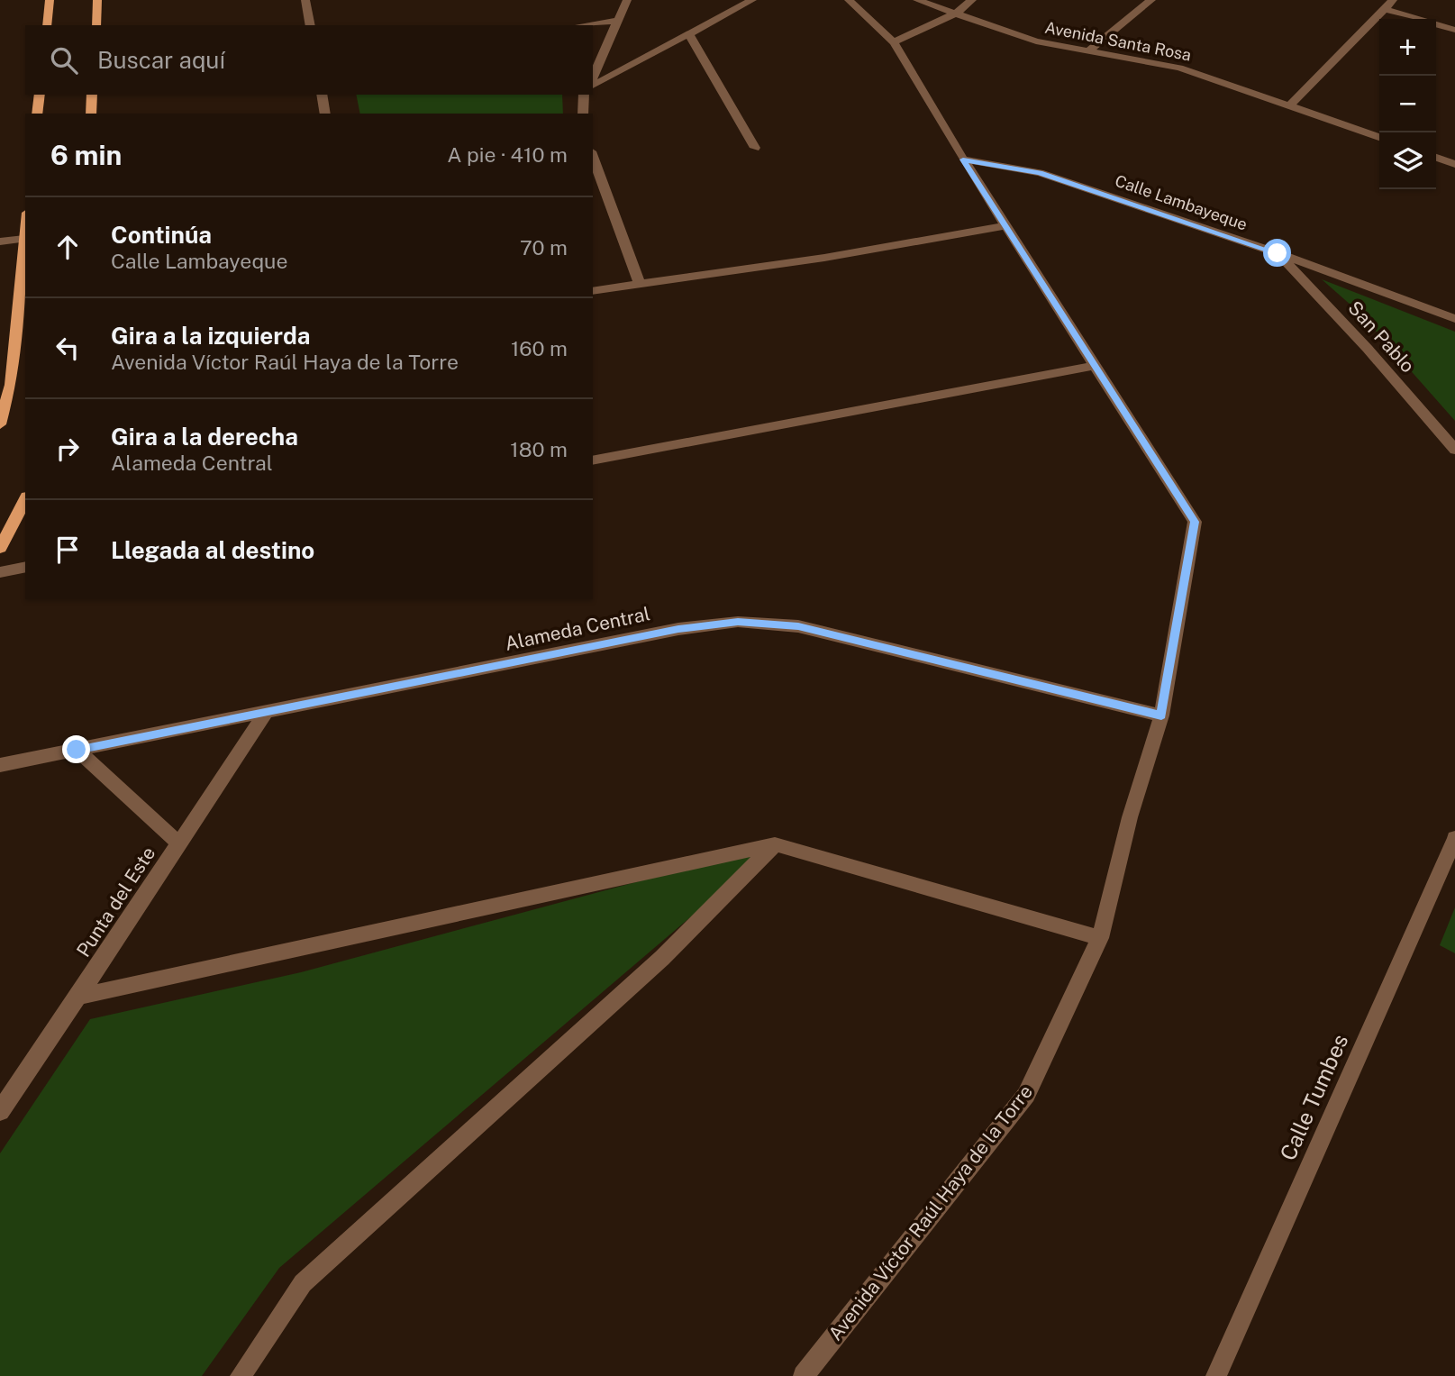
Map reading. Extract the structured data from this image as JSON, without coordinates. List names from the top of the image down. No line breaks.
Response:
{"streets":{"street":["Avenida Santa Rosa","Calle Lambayeque","San Pablo","Alameda Central","Punta del Este","Calle Tumbes","Avenida Víctor Raúl Haya de la Torre"]},"crossings":[["Calle Lambayeque","San Pablo"],["Calle Lambayeque","Avenida Víctor Raúl Haya de la Torre"],["Alameda Central","Punta del Este"],["Alameda Central","Avenida Víctor Raúl Haya de la Torre"]],"page":{"map_buttons":["+","−"],"search":"Buscar aquí","heading":["6 min","A pie · 410 m"],"list":[["Continúa","Calle Lambayeque","70 m"],["Gira a la izquierda","Avenida Víctor Raúl Haya de la Torre","160 m"],["Gira a la derecha","Alameda Central","180 m"],"Llegada al destino"]}}
